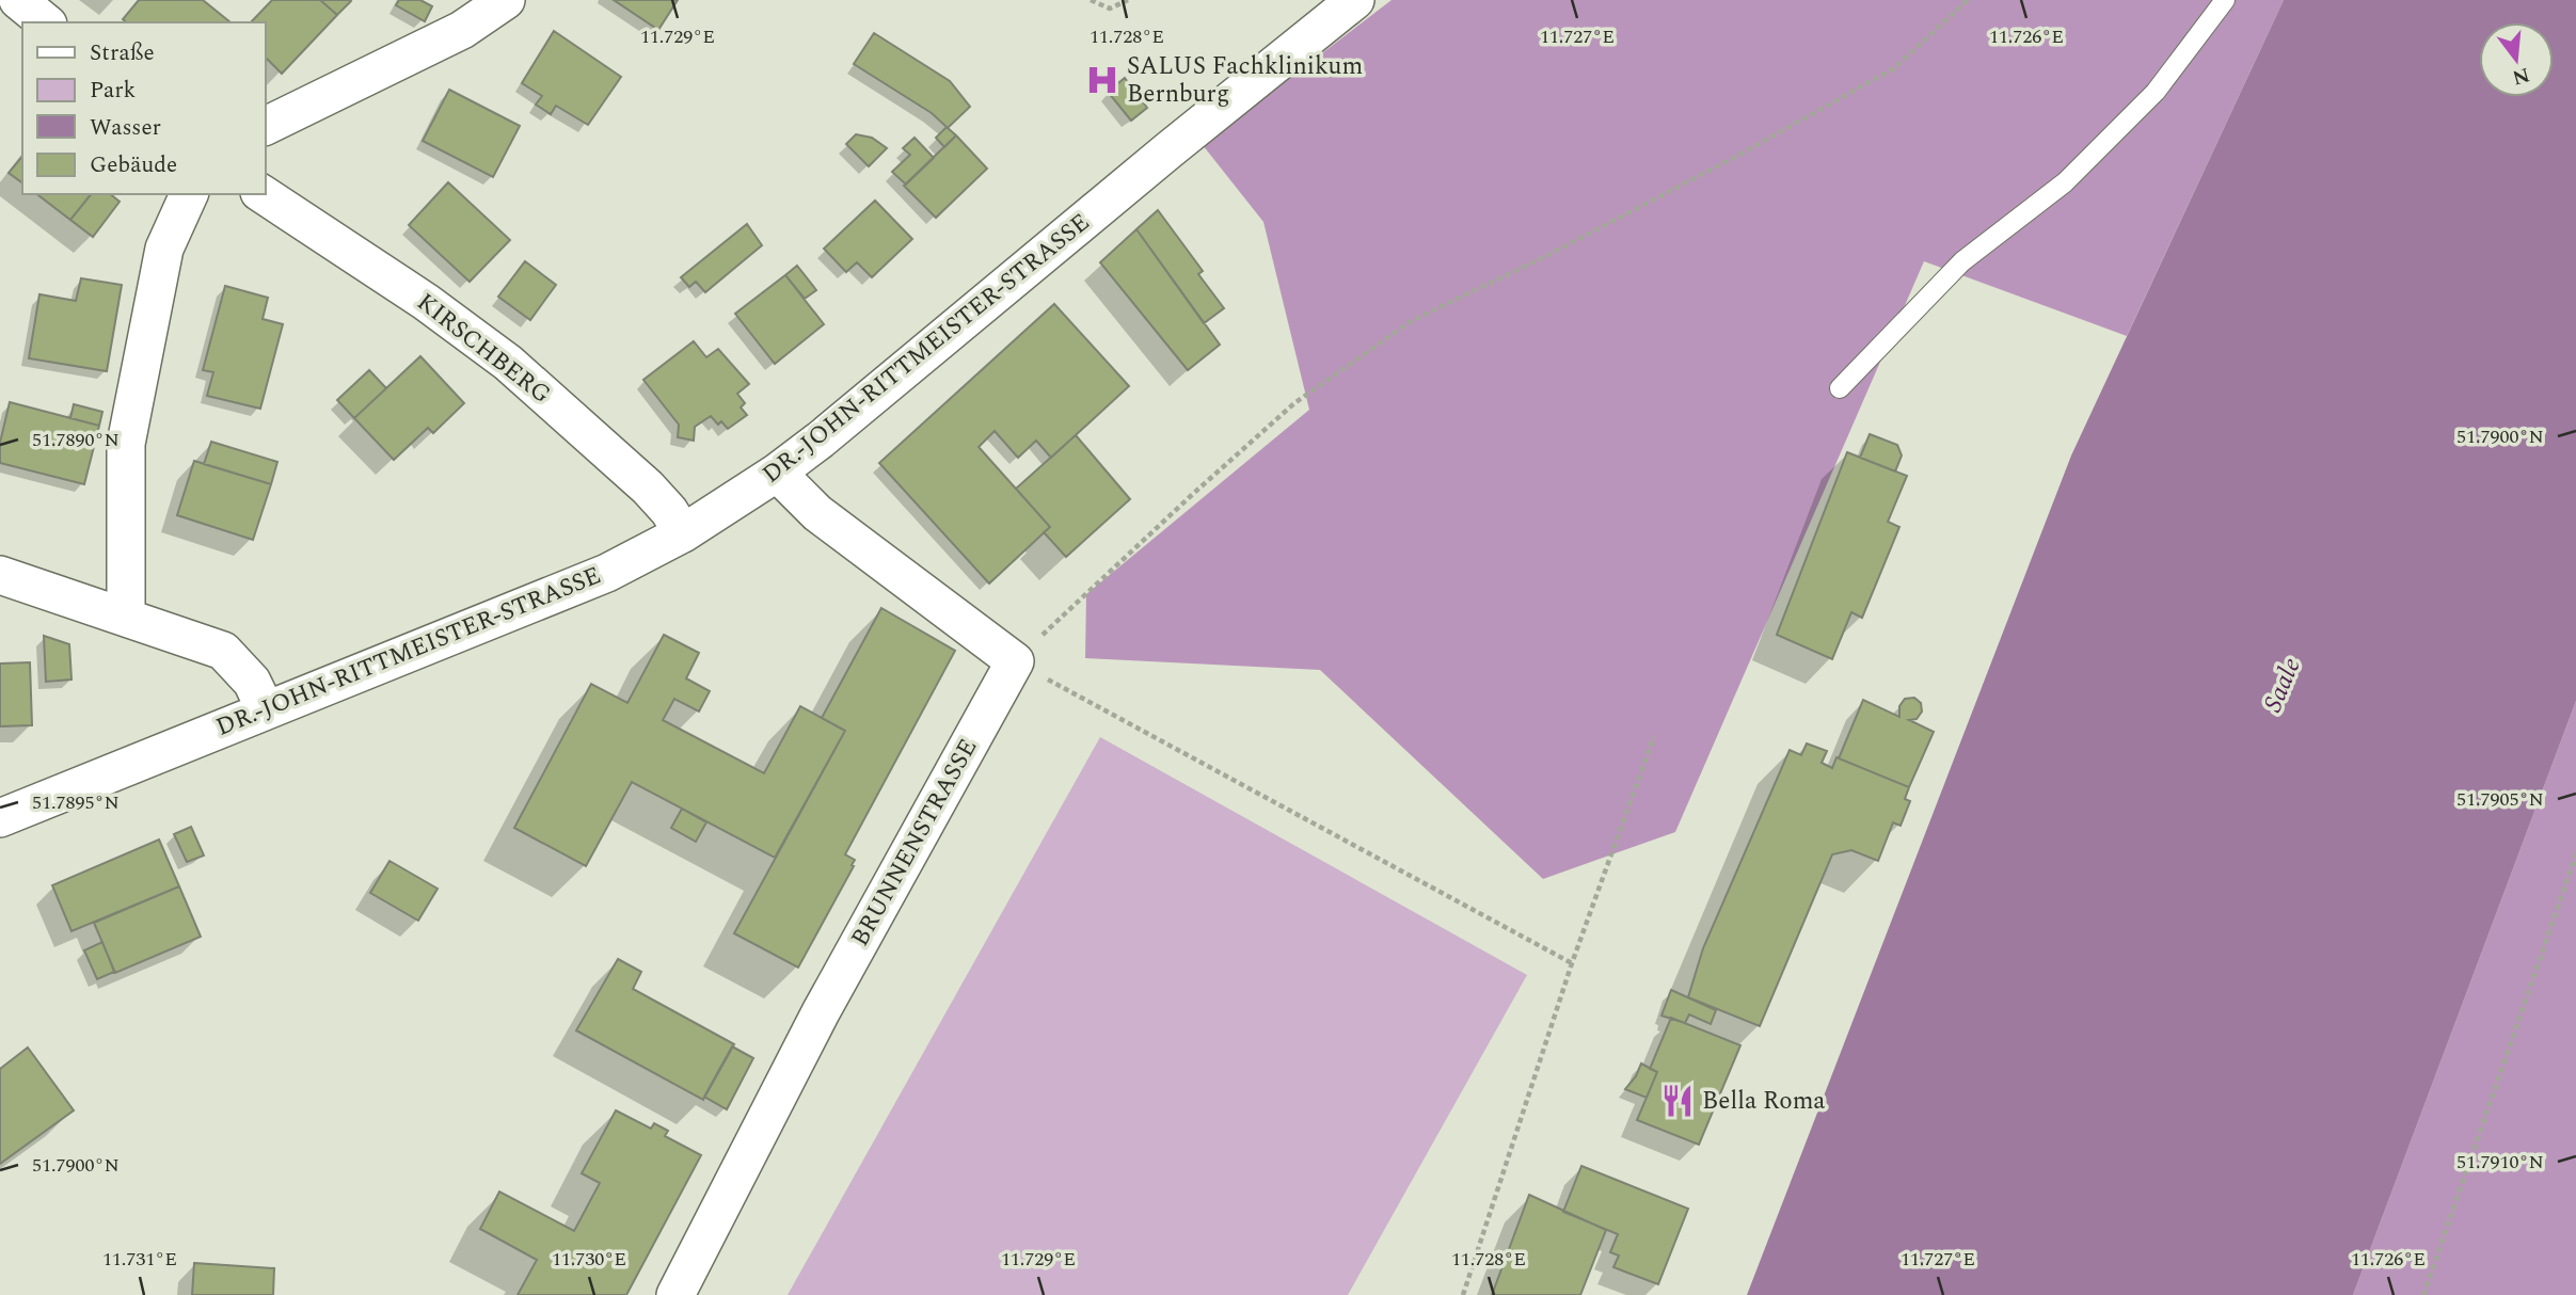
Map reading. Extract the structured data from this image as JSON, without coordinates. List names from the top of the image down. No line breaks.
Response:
{"streets":{"street":["KIRSCHBERG","DR.-JOHN-RITTMEISTER-STRASSE","BRUNNENSTRASSE"]},"crossings":[["KIRSCHBERG","DR.-JOHN-RITTMEISTER-STRASSE"]],"water":["Saale"],"places":{"hospital":["SALUS Fachklinikum Bernburg"],"restaurant":["Bella Roma"]},"legend":["Straße","Park","Wasser","Gebäude"],"north":"bottom","coordinates":["11.729°E","11.728°E","11.727°E","11.726°E","51.7900°N","51.7890°N","51.7905°N","51.7895°N","51.7910°N","11.731°E","11.730°E"]}
